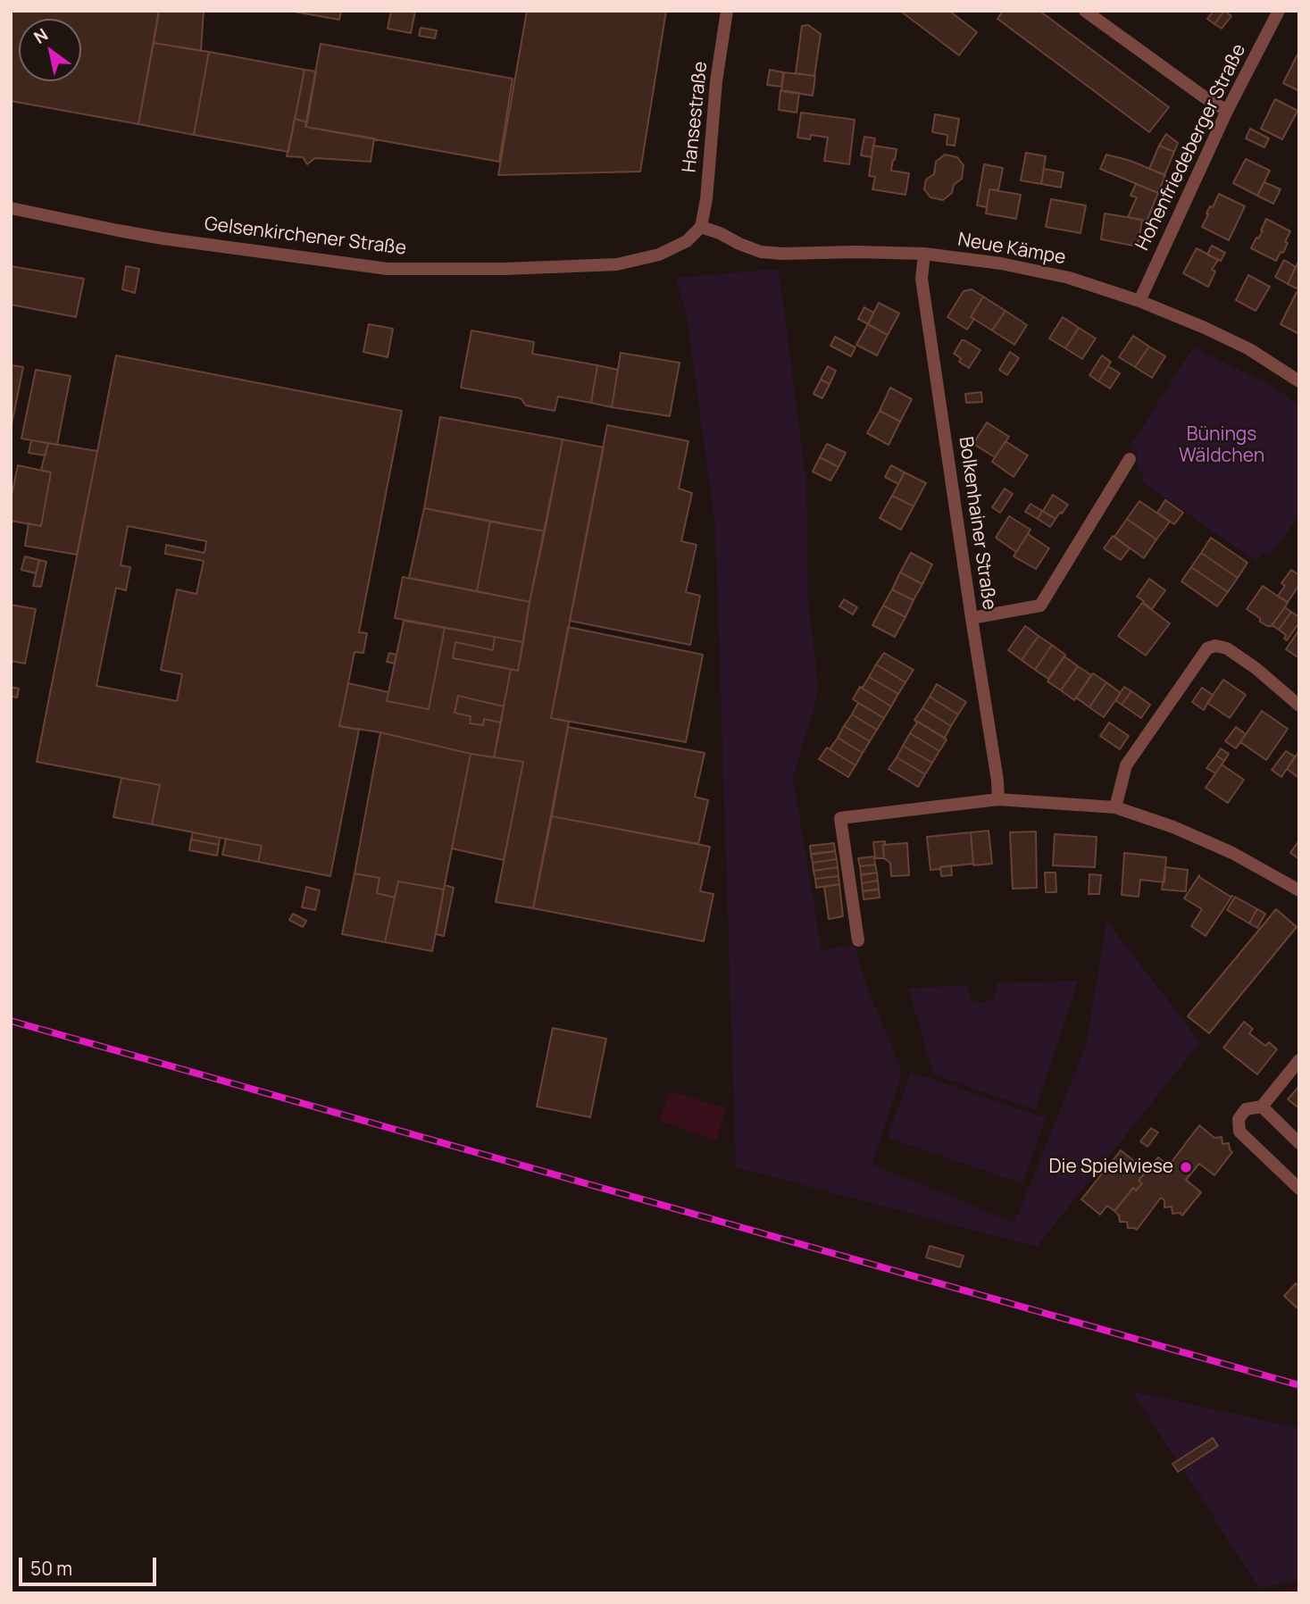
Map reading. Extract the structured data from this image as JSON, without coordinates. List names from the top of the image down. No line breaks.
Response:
{"streets":{"street":["Hansestraße","Hohenfriedeberger Straße","Gelsenkirchener Straße","Neue Kämpe","Bolkenhainer Straße"]},"crossings":[["Hansestraße","Gelsenkirchener Straße"],["Hansestraße","Neue Kämpe"],["Hohenfriedeberger Straße","Neue Kämpe"],["Gelsenkirchener Straße","Neue Kämpe"],["Neue Kämpe","Bolkenhainer Straße"]],"parks":["Bünings Wäldchen"],"places":["Die Spielwiese"],"scale_bar":"50 m","north":"top left"}
